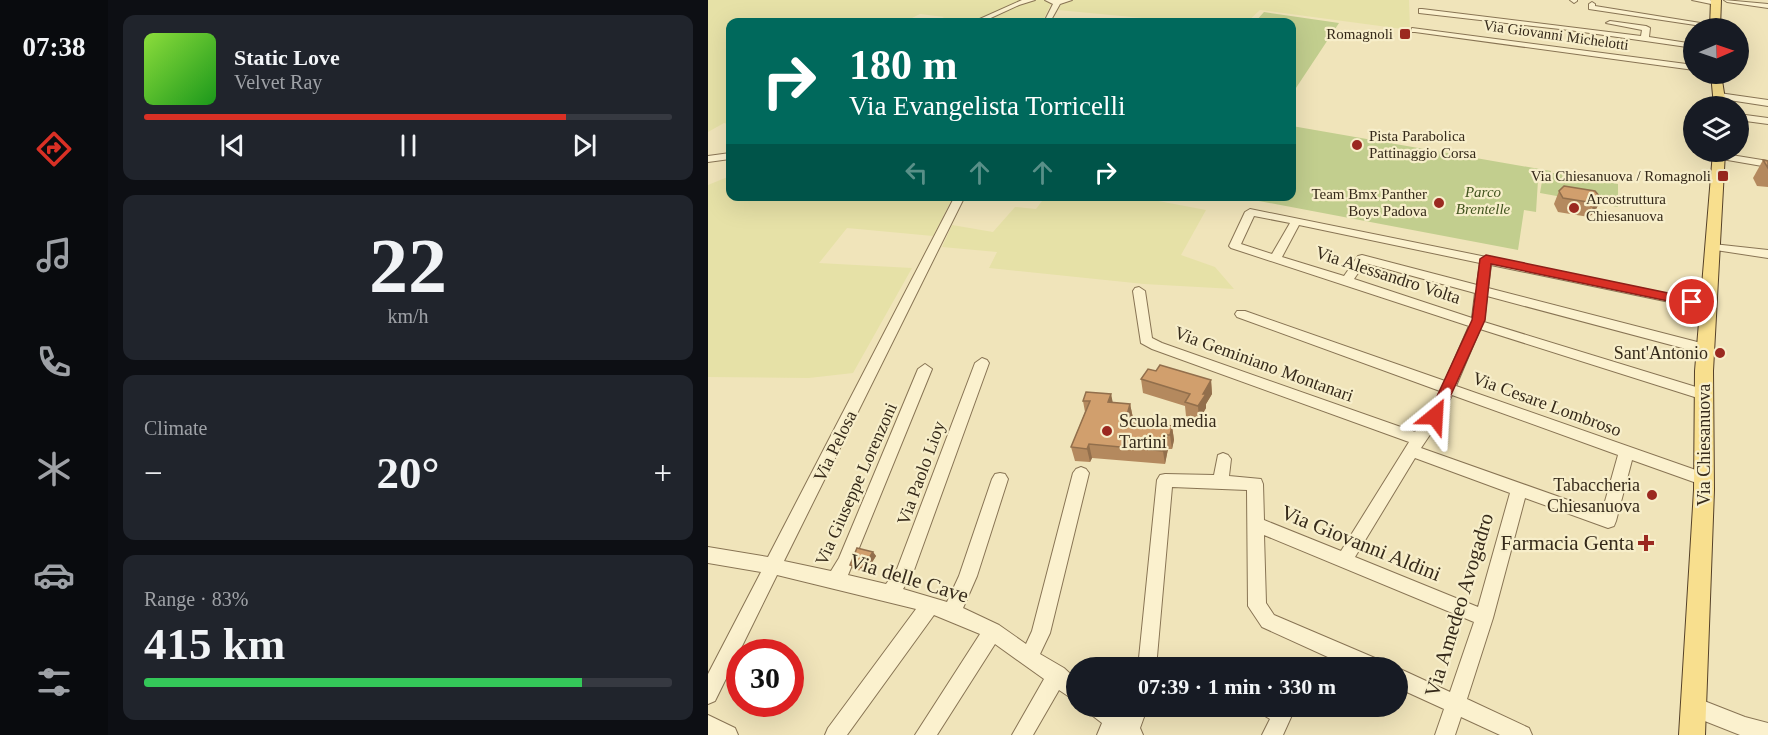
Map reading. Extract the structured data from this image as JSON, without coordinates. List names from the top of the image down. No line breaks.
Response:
{"streets":{"main road":["Via Chiesanuova"],"street":["Via Giovanni Michelotti","Via Alessandro Volta","Via Geminiano Montanari","Via Cesare Lombroso","Via Pelosa","Via Paolo Lioy","Via Giuseppe Lorenzoni","Via Giovanni Aldini","Via delle Cave","Via Amedeo Avogadro"]},"crossings":[["Via Alessandro Volta","Via Chiesanuova"],["Via Geminiano Montanari","Via Cesare Lombroso"],["Via Geminiano Montanari","Via Amedeo Avogadro"],["Via Cesare Lombroso","Via Chiesanuova"],["Via Pelosa","Via delle Cave"],["Via Paolo Lioy","Via delle Cave"],["Via Giuseppe Lorenzoni","Via delle Cave"],["Via Giovanni Aldini","Via Amedeo Avogadro"]],"parks":["Parco Brentelle"],"places":{"transit":["Romagnoli","Via Chiesanuova / Romagnoli"],"other":["Pista Parabolica Pattinaggio Corsa","Team Bmx Panther Boys Padova","Arcostruttura Chiesanuova","Sant'Antonio","Scuola media Tartini","Tabaccheria Chiesanuova"],"health":["Farmacia Genta"]},"north":"right","page":{"tabs":"07:38","turn":["180 m","Via Evangelista Torricelli"],"song":["Static Love","Velvet Ray"],"tile":[["22","km/h"],"Climate",["Range · 83%","415 km"]],"heat":["−","20°","+"],"limit":"30","trip":"07:39 · 1 min · 330 m"}}
